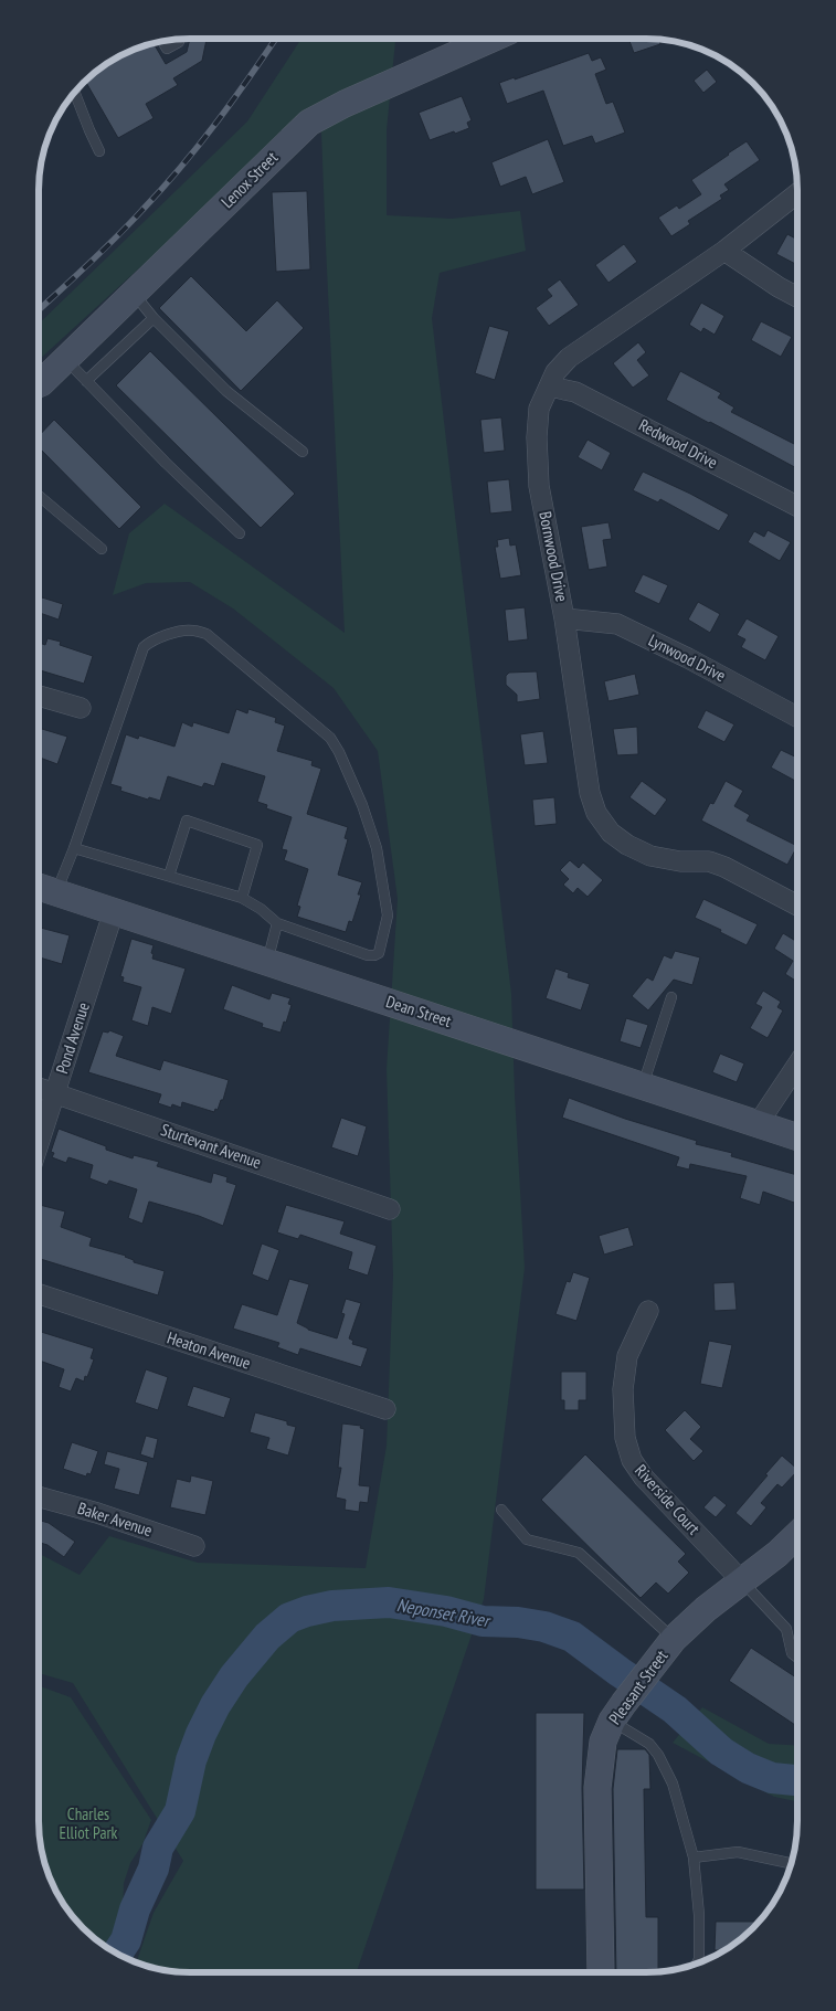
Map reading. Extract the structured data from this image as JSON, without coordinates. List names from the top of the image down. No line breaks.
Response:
{"streets":{"street":["Lenox Street","Redwood Drive","Bornwood Drive","Lynwood Drive","Dean Street","Pond Avenue","Sturtevant Avenue","Heaton Avenue","Riverside Court","Baker Avenue","Pleasant Street"]},"crossings":[["Redwood Drive","Bornwood Drive"],["Bornwood Drive","Lynwood Drive"],["Dean Street","Pond Avenue"],["Pond Avenue","Sturtevant Avenue"],["Riverside Court","Pleasant Street"]],"water":["Neponset River"],"parks":["Charles Elliot Park"]}
